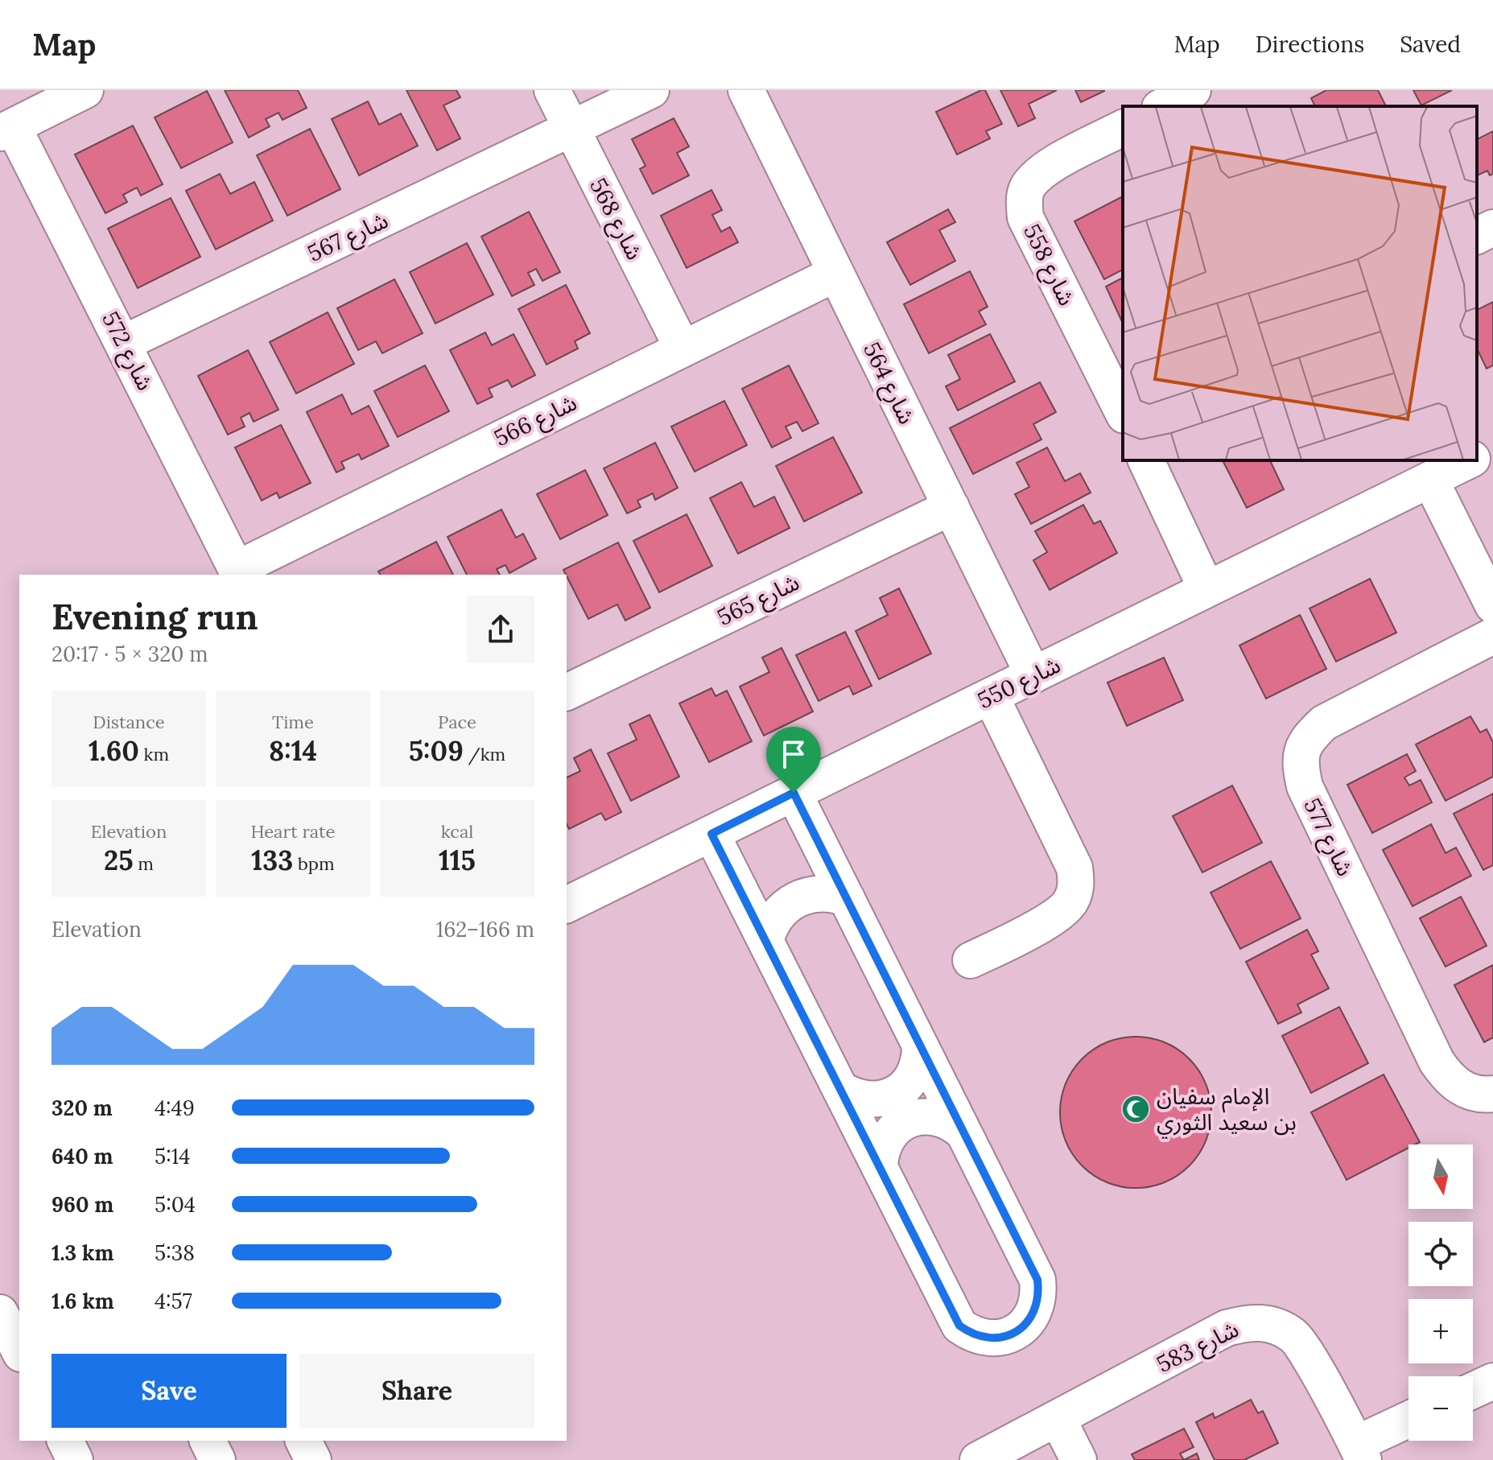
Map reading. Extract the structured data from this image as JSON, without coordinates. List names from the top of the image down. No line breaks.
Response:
{"streets":{"street":["شارع 568","شارع 567","شارع 558","شارع 572","شارع 564","شارع 566","شارع 565","شارع 550","شارع 577","شارع 583"]},"crossings":[["شارع 568","شارع 567"],["شارع 568","شارع 566"],["شارع 567","شارع 572"],["شارع 572","شارع 566"],["شارع 564","شارع 566"],["شارع 564","شارع 565"],["شارع 564","شارع 550"]],"places":{"mosque":["الإمام سفيان بن سعيد الثوري"]},"north":"bottom","page":{"header":"Map","nav":["Map","Directions","Saved"],"heading":["Evening run","20:17 · 5 × 320 m"],"stats":[["Distance","1.60 km"],["Time","8:14"],["Pace","5:09 /km"],["Elevation","25 m"],["Heart rate","133 bpm"],["kcal","115"]],"chart":["Elevation","162–166 m"],"list":[{"name":"320 m","note":"4:49"},{"name":"640 m","note":"5:14"},{"name":"960 m","note":"5:04"},{"name":"1.3 km","note":"5:38"},{"name":"1.6 km","note":"4:57"}],"map_buttons":["+","−"],"buttons":["Save","Share"]}}
